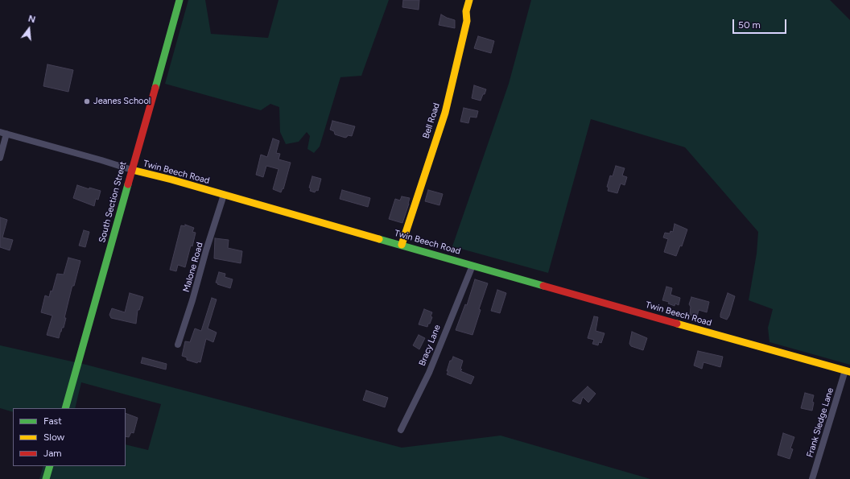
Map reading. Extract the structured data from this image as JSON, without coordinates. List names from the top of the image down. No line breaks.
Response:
{"streets":{"street":["Bell Road","Twin Beech Road","South Section Street","Malone Road","Bracy Lane","Frank Sledge Lane"]},"crossings":[["Bell Road","Twin Beech Road"],["Twin Beech Road","South Section Street"],["Twin Beech Road","Malone Road"],["Twin Beech Road","Bracy Lane"],["Twin Beech Road","Frank Sledge Lane"]],"places":["Jeanes School"],"legend":["Fast","Slow","Jam"],"scale_bar":"50 m","north":"top"}
